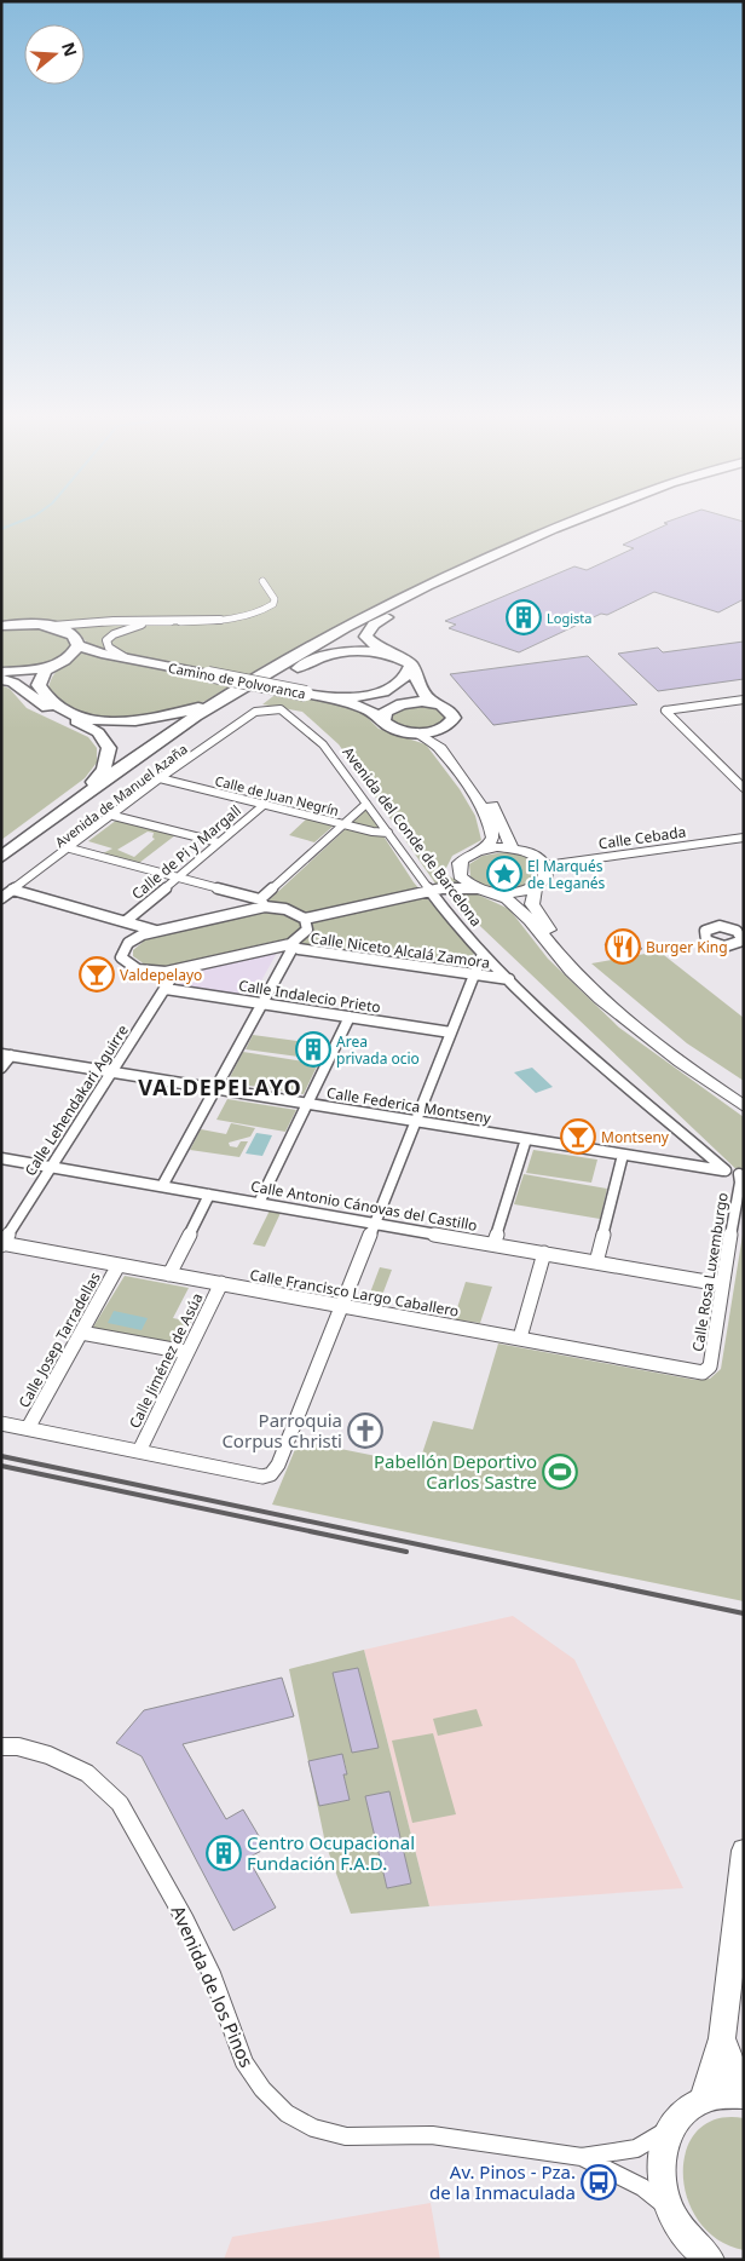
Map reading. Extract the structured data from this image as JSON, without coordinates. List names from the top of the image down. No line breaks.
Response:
{"streets":{"highway":["Camino de Polvoranca"],"street":["Avenida de Manuel Azaña","Calle de Juan Negrín","Avenida del Conde de Barcelona","Calle Cebada","Calle de Pi y Margall","Calle Niceto Alcalá Zamora","Calle Indalecio Prieto","Calle Lehendakari Aguirre","Calle Federica Montseny","Calle Antonio Cánovas del Castillo","Calle Rosa Luxemburgo","Calle Francisco Largo Caballero","Calle Josep Tarradellas","Calle Jiménez de Asúa","Avenida de los Pinos"]},"crossings":[["Avenida de Manuel Azaña","Calle de Juan Negrín"],["Avenida de Manuel Azaña","Avenida del Conde de Barcelona"],["Calle de Juan Negrín","Avenida del Conde de Barcelona"],["Calle de Juan Negrín","Calle de Pi y Margall"],["Avenida del Conde de Barcelona","Calle Niceto Alcalá Zamora"],["Avenida del Conde de Barcelona","Calle Federica Montseny"],["Calle Indalecio Prieto","Calle Lehendakari Aguirre"],["Calle Lehendakari Aguirre","Calle Federica Montseny"],["Calle Lehendakari Aguirre","Calle Antonio Cánovas del Castillo"],["Calle Lehendakari Aguirre","Calle Francisco Largo Caballero"],["Calle Federica Montseny","Calle Rosa Luxemburgo"],["Calle Antonio Cánovas del Castillo","Calle Rosa Luxemburgo"],["Calle Rosa Luxemburgo","Calle Francisco Largo Caballero"],["Calle Francisco Largo Caballero","Calle Josep Tarradellas"],["Calle Francisco Largo Caballero","Calle Jiménez de Asúa"]],"districts":["VALDEPELAYO"],"places":{"building":["Logista","Area privada ocio","Centro Ocupacional Fundación F.A.D."],"place":["El Marqués de Leganés"],"restaurant":["Burger King"],"bar":["Valdepelayo","Montseny"],"church":["Parroquia Corpus Christi"],"sports":["Pabellón Deportivo Carlos Sastre"],"bus stop":["Av. Pinos - Pza. de la Inmaculada"]},"north":"right"}
